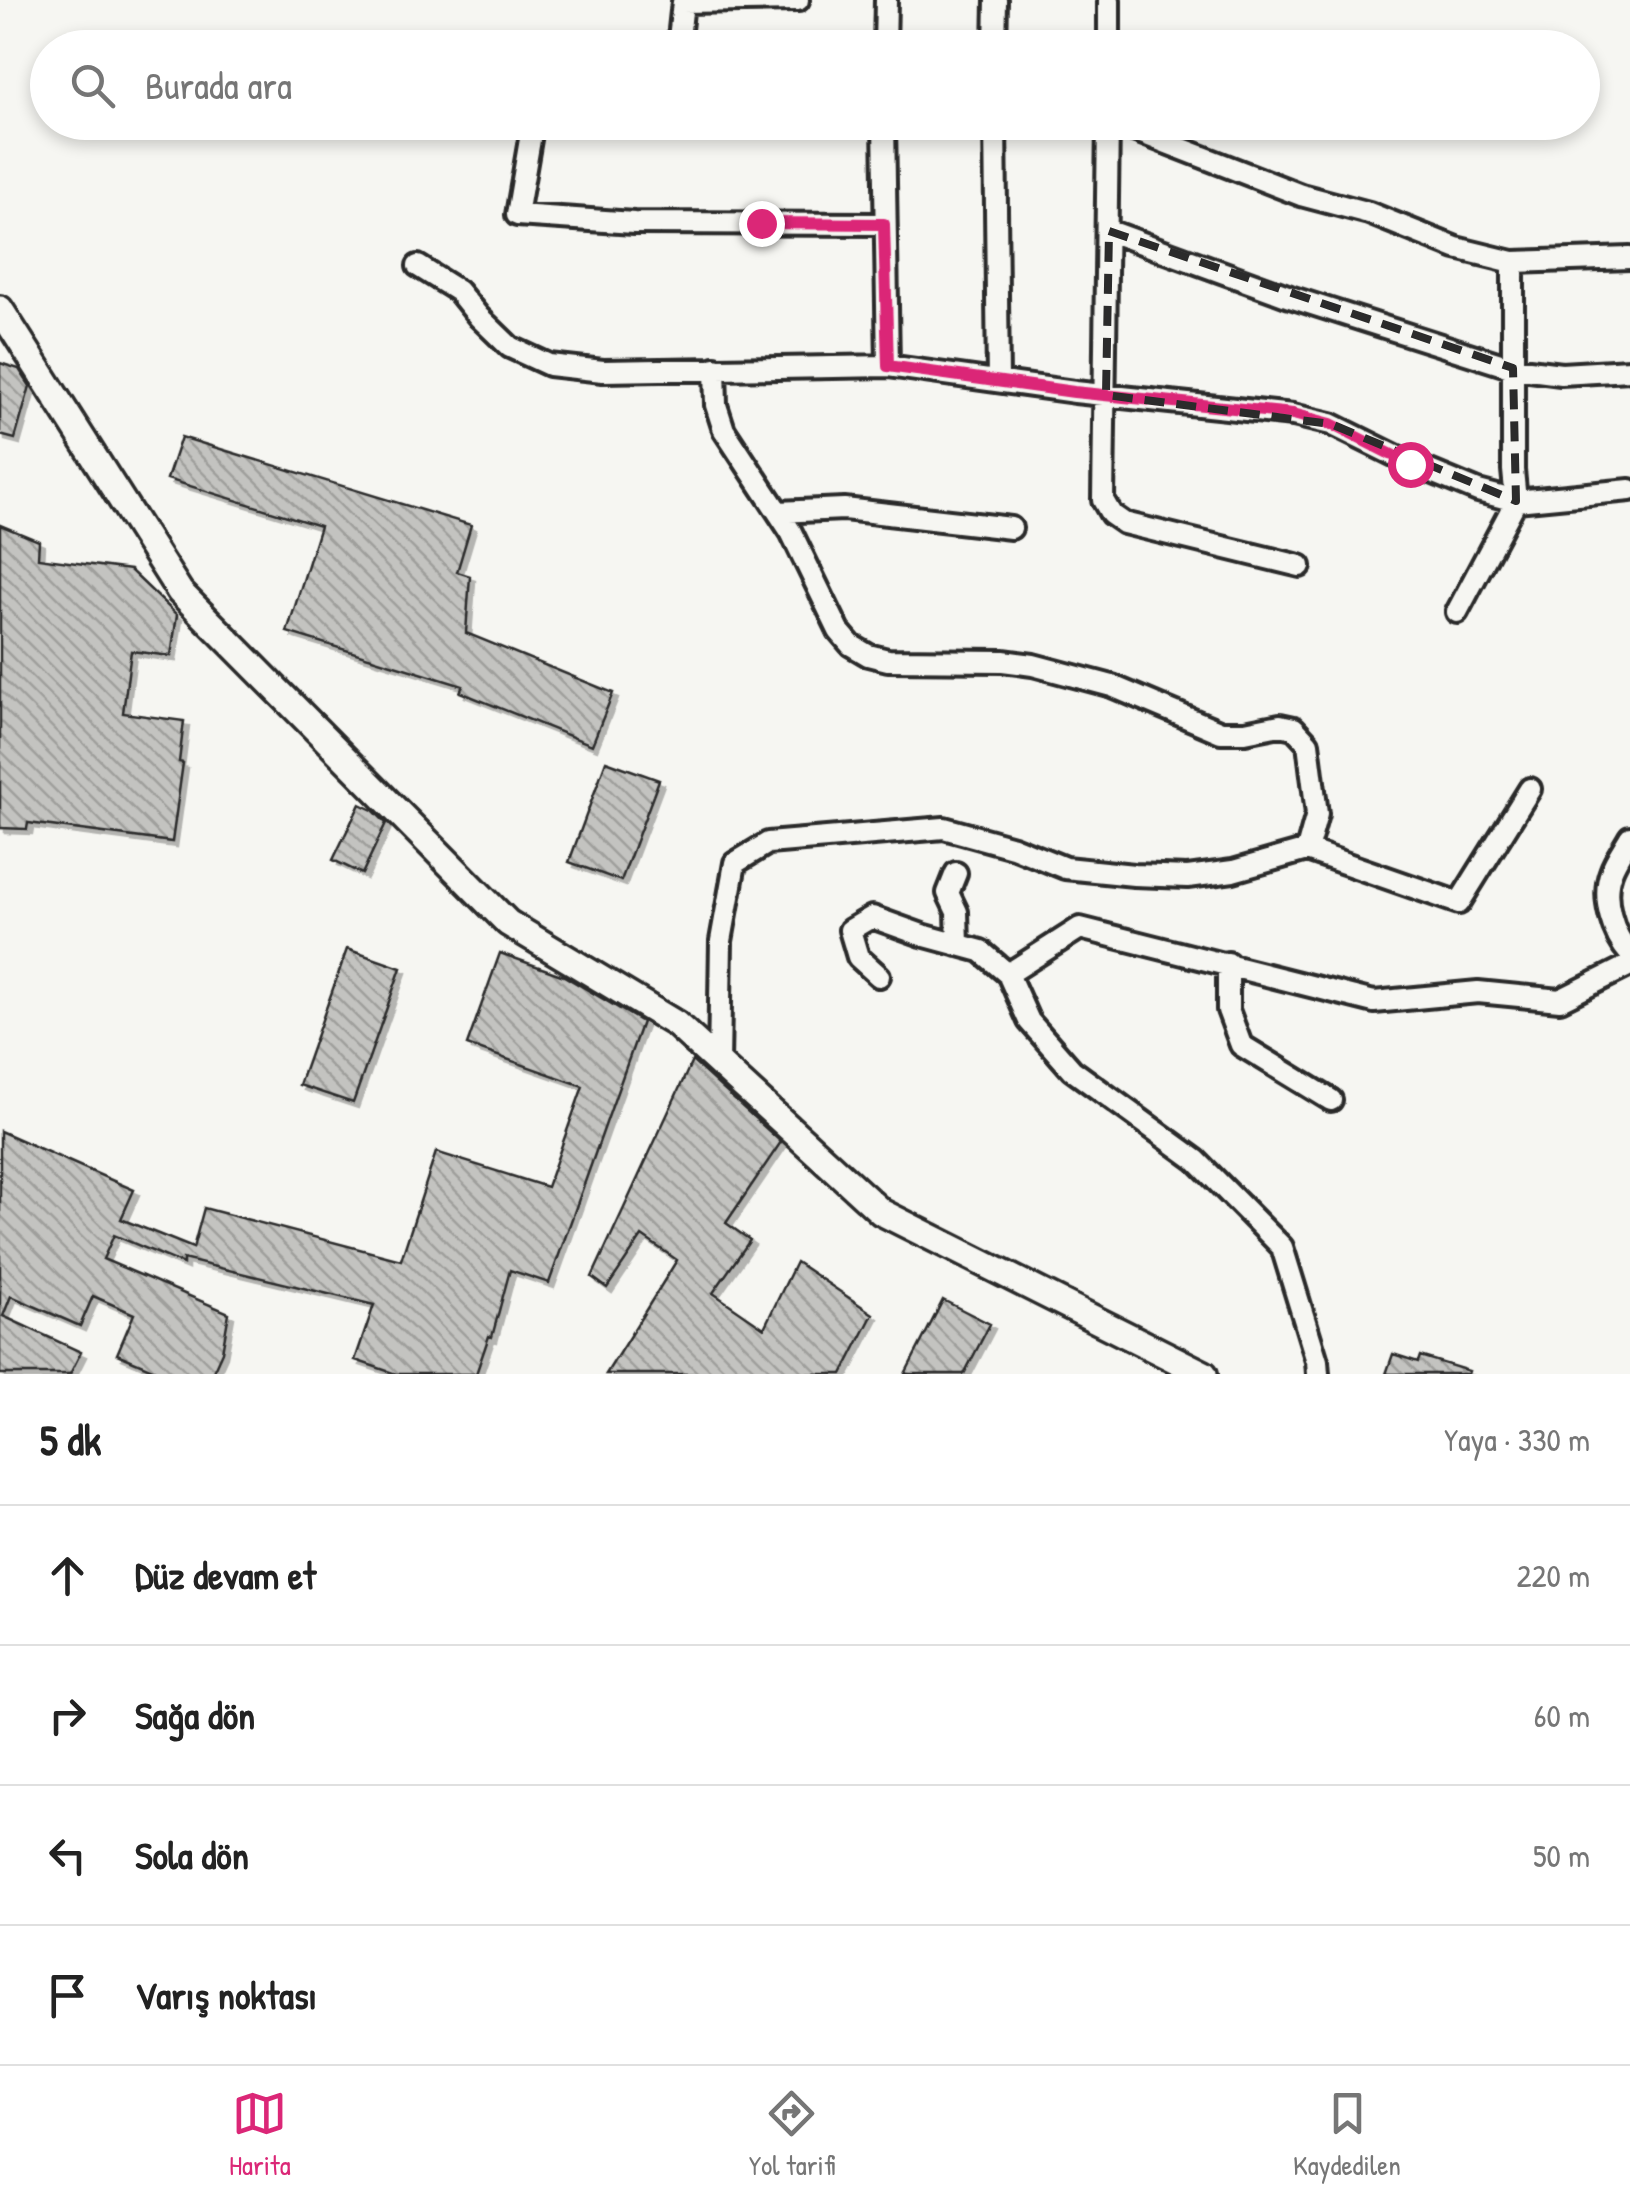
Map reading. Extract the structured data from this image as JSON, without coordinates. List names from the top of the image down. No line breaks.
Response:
{"page":{"search":"Burada ara","heading":["5 dk","Yaya · 330 m"],"list":[["Düz devam et","220 m"],["Sağa dön","60 m"],["Sola dön","50 m"],"Varış noktası"],"nav":["Harita","Yol tarifi","Kaydedilen"]}}
